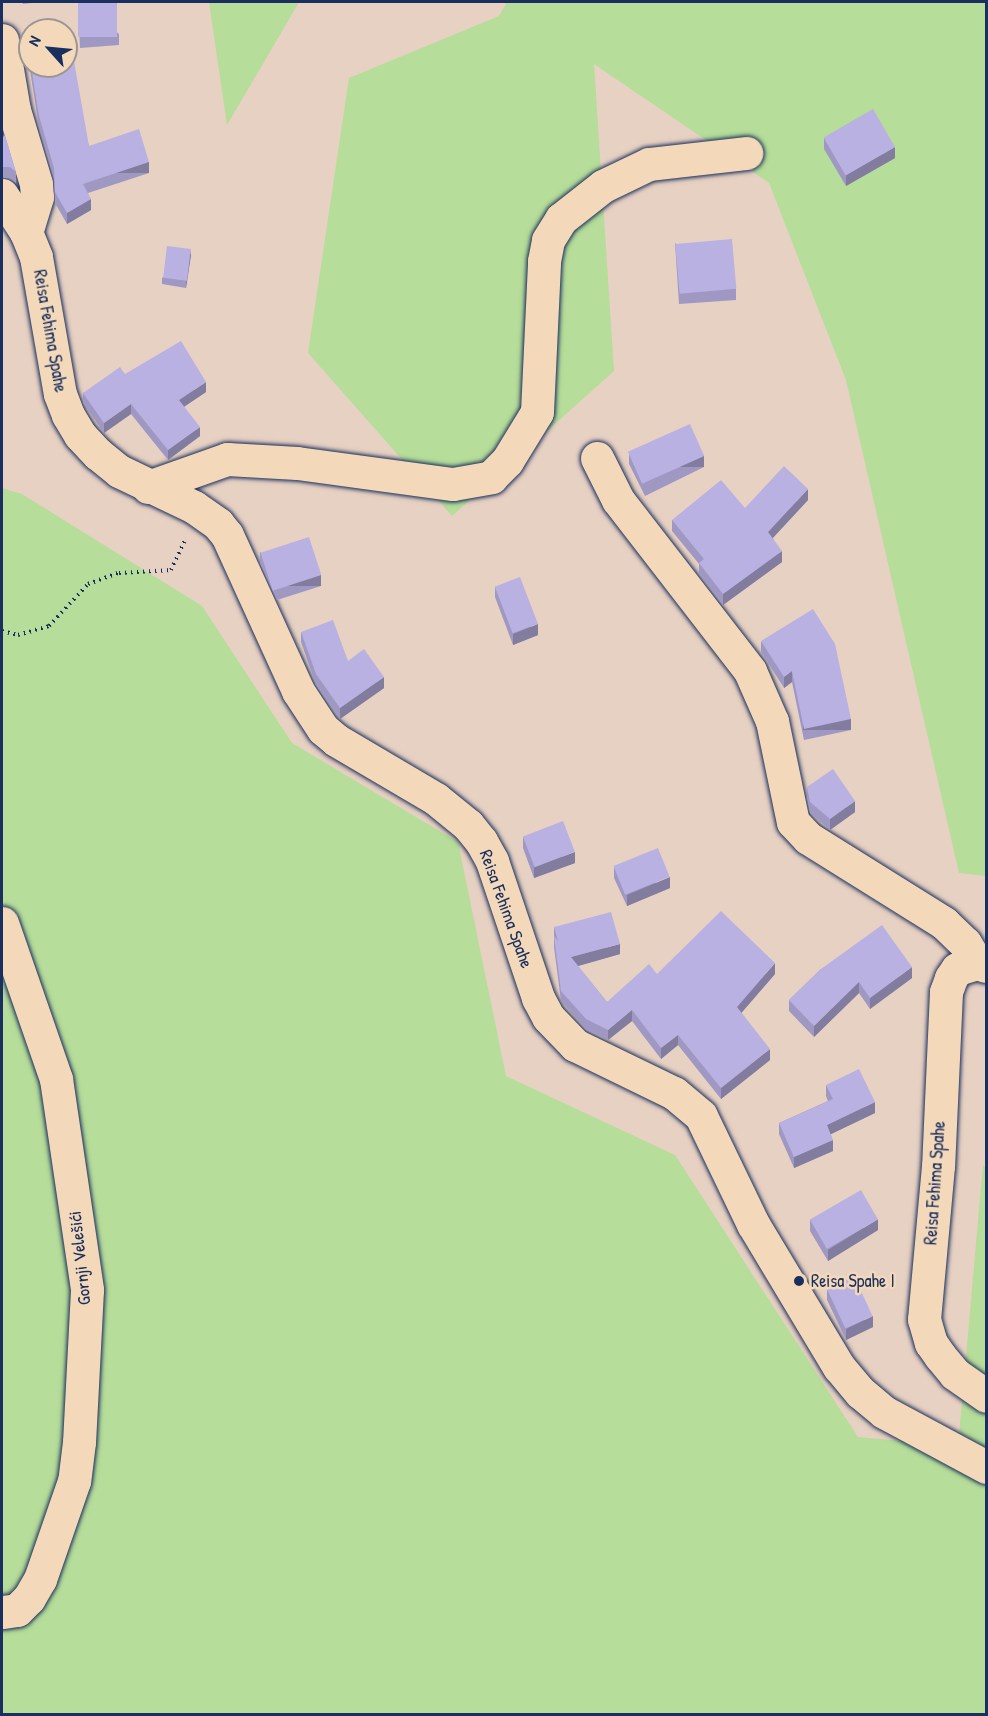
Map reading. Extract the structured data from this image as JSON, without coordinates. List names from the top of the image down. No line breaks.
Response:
{"streets":{"street":["Reisa Fehima Spahe","Gornji Velešići"]},"places":["Reisa Spahe I"],"north":"top left"}
